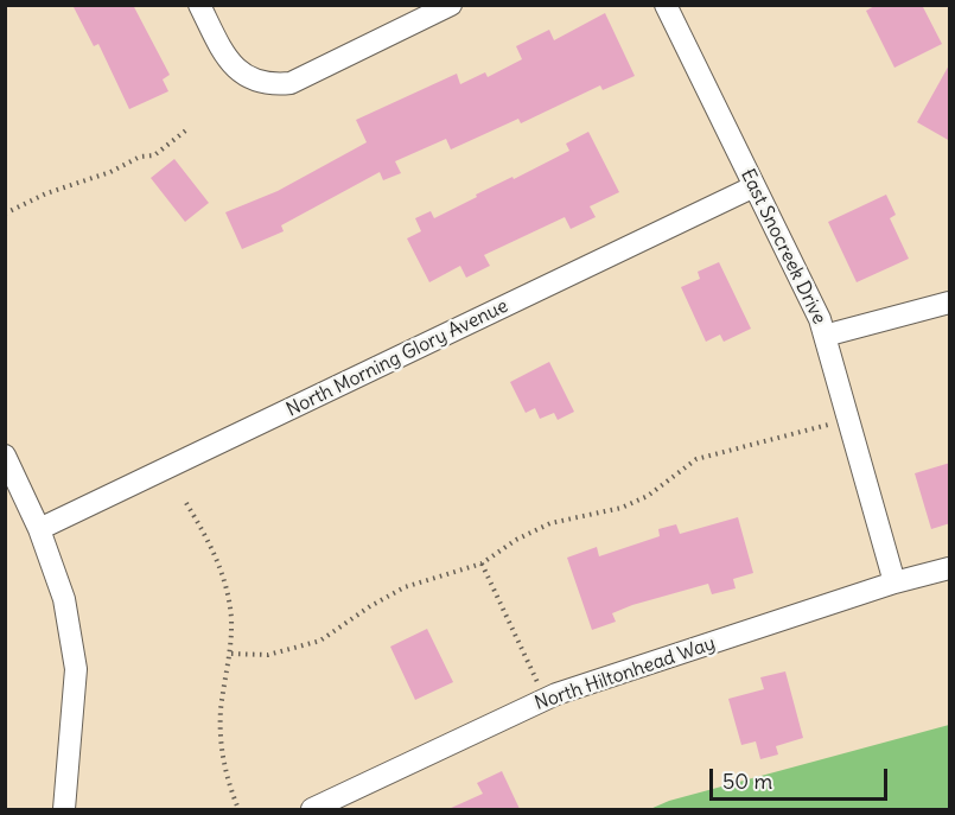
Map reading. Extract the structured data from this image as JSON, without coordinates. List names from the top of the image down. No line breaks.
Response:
{"streets":{"street":["East Snocreek Drive","North Morning Glory Avenue","North Hiltonhead Way"]},"crossings":[["East Snocreek Drive","North Morning Glory Avenue"],["East Snocreek Drive","North Hiltonhead Way"]],"scale_bar":"50 m"}
